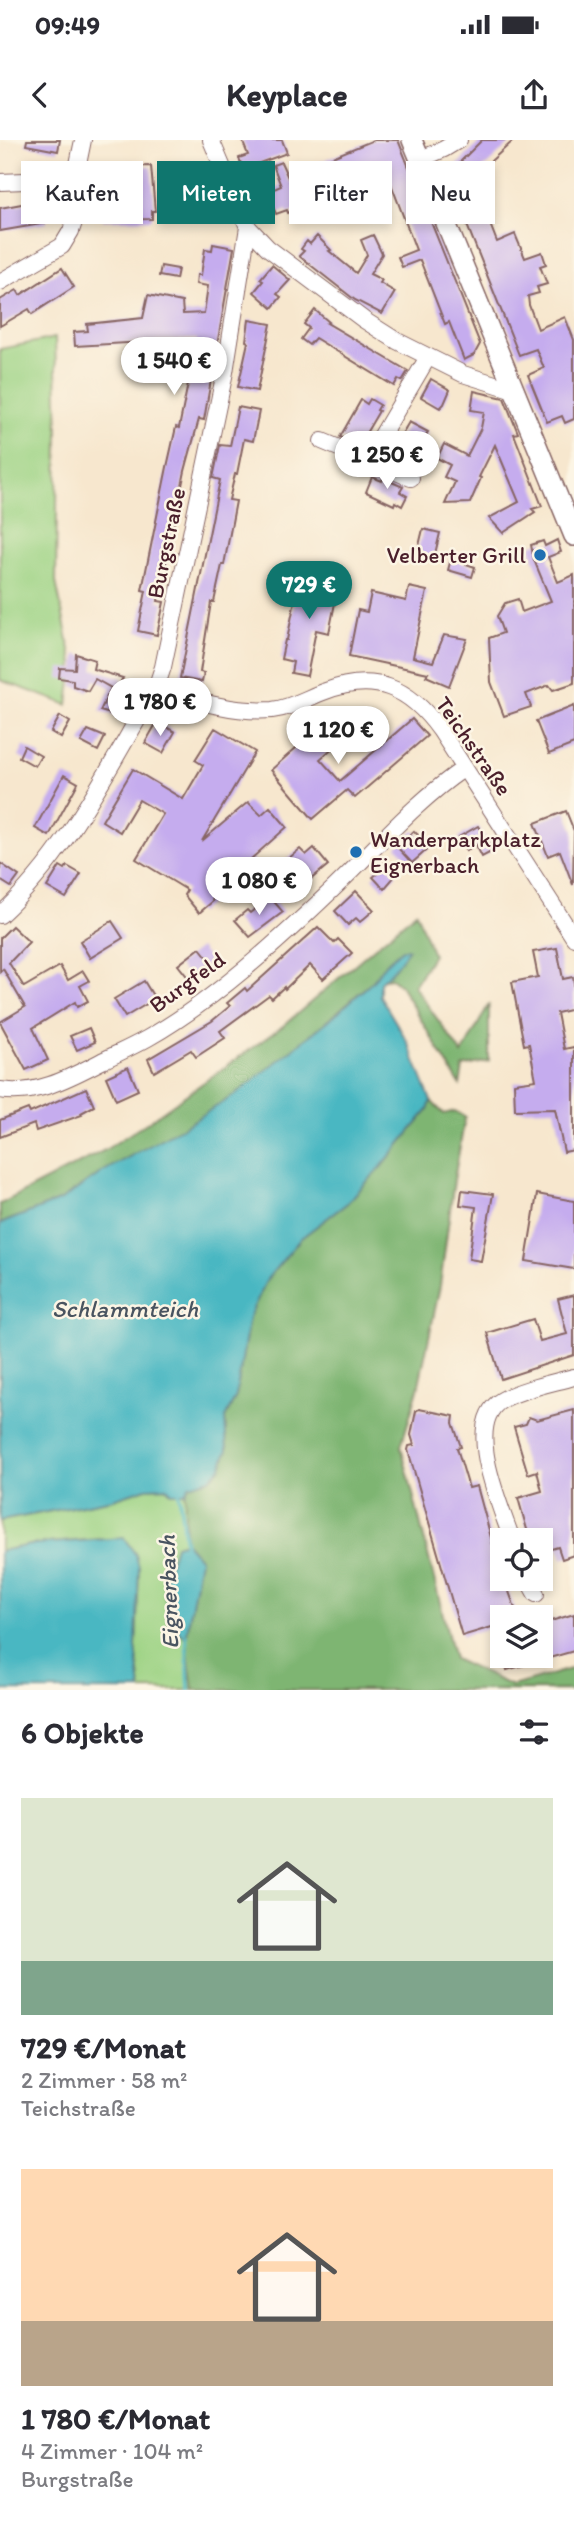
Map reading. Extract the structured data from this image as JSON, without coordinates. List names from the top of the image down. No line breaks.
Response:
{"streets":{"street":["Burgstraße","Teichstraße","Burgfeld"]},"crossings":[["Burgstraße","Teichstraße"],["Teichstraße","Burgfeld"]],"water":["Schlammteich","Eignerbach"],"places":["Velberter Grill","Wanderparkplatz Eignerbach"],"page":{"status":"09:49","header":"Keyplace","chip":["Kaufen","Mieten","Filter","Neu"],"price":["1 540 €","1 250 €","729 €","1 780 €","1 120 €","1 080 €"],"heading":"6 Objekte","list":[{"name":"729 €/Monat","note":"2 Zimmer · 58 m² · Teichstraße"},{"name":"1 780 €/Monat","note":"4 Zimmer · 104 m² · Burgstraße"}]}}
